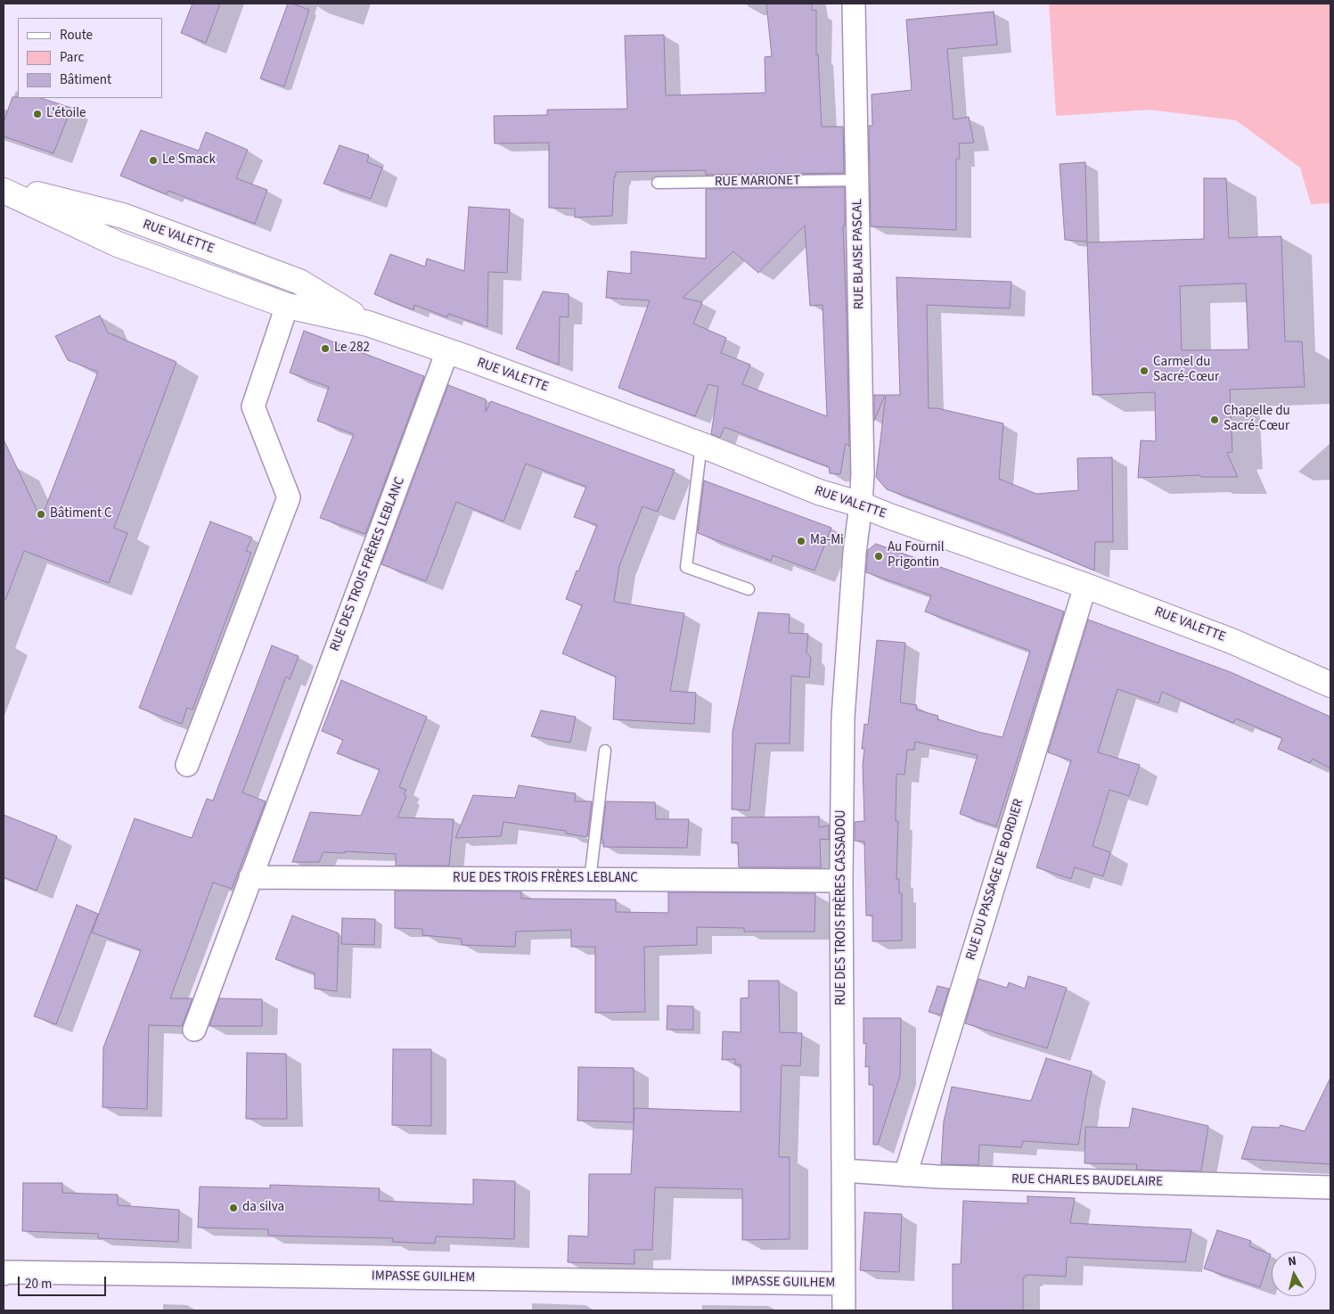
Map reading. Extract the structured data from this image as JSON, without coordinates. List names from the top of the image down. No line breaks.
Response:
{"streets":{"main road":["RUE VALETTE"],"street":["RUE BLAISE PASCAL","RUE DES TROIS FRÈRES LEBLANC","RUE DU PASSAGE DE BORDIER","RUE DES TROIS FRÈRES CASSADOU","RUE CHARLES BAUDELAIRE","IMPASSE GUILHEM"],"lane":["RUE MARIONET"]},"crossings":[["RUE MARIONET","RUE BLAISE PASCAL"],["RUE VALETTE","RUE BLAISE PASCAL"],["RUE VALETTE","RUE DES TROIS FRÈRES LEBLANC"],["RUE VALETTE","RUE DU PASSAGE DE BORDIER"],["RUE VALETTE","RUE DES TROIS FRÈRES CASSADOU"],["RUE BLAISE PASCAL","RUE DES TROIS FRÈRES CASSADOU"],["RUE DES TROIS FRÈRES LEBLANC","RUE DES TROIS FRÈRES CASSADOU"],["RUE DU PASSAGE DE BORDIER","RUE CHARLES BAUDELAIRE"],["RUE DES TROIS FRÈRES CASSADOU","RUE CHARLES BAUDELAIRE"],["RUE DES TROIS FRÈRES CASSADOU","IMPASSE GUILHEM"]],"places":["L'étoile","Le Smack","Le 282","Carmel du Sacré-Cœur","Chapelle du Sacré-Cœur","Bâtiment C","Ma-Mi","Au Fournil Prigontin","da silva"],"legend":["Route","Parc","Bâtiment"],"scale_bar":"20 m","north":"top"}
